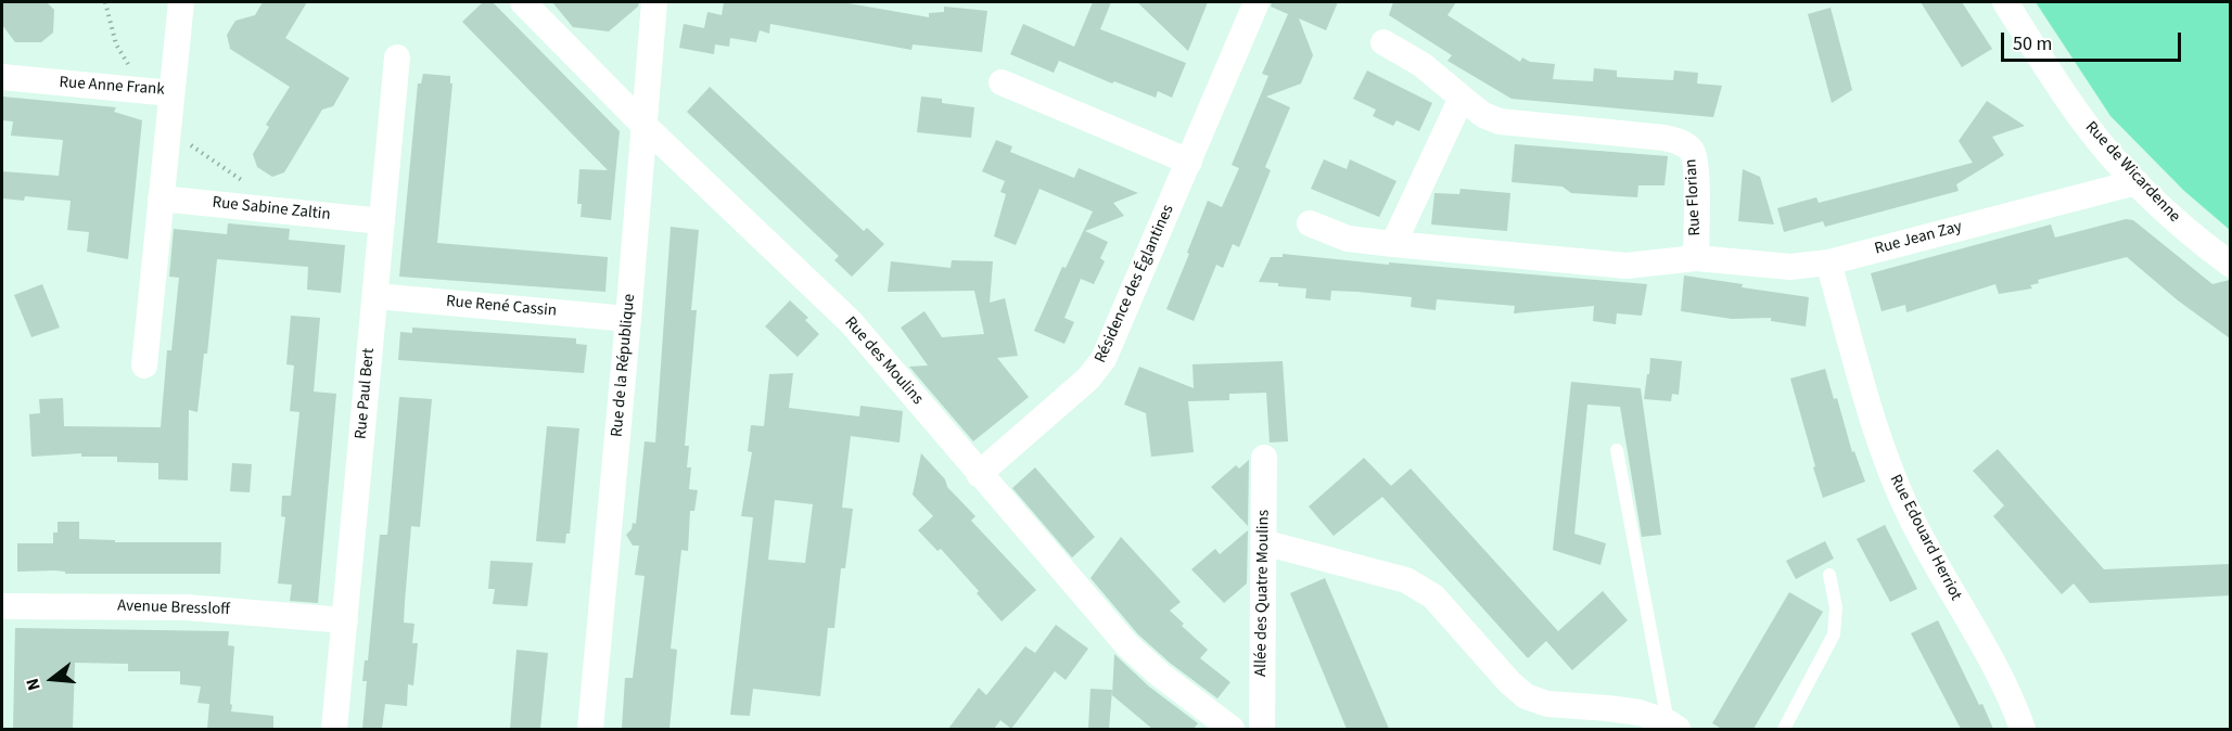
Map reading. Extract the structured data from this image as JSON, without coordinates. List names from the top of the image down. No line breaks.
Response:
{"streets":{"street":["Rue Anne Frank","Rue de Wicardenne","Rue Florian","Rue Sabine Zaltin","Rue Jean Zay","Résidence des Églantines","Rue René Cassin","Rue des Moulins","Rue de la République","Rue Paul Bert","Rue Edouard Herriot","Allée des Quatre Moulins","Avenue Bressloff"]},"crossings":[["Rue de Wicardenne","Rue Jean Zay"],["Rue Florian","Rue Jean Zay"],["Rue Sabine Zaltin","Rue Paul Bert"],["Rue Jean Zay","Rue Edouard Herriot"],["Résidence des Églantines","Rue des Moulins"],["Rue René Cassin","Rue de la République"],["Rue René Cassin","Rue Paul Bert"],["Rue des Moulins","Rue de la République"],["Rue Paul Bert","Avenue Bressloff"]],"scale_bar":"50 m","north":"left"}
